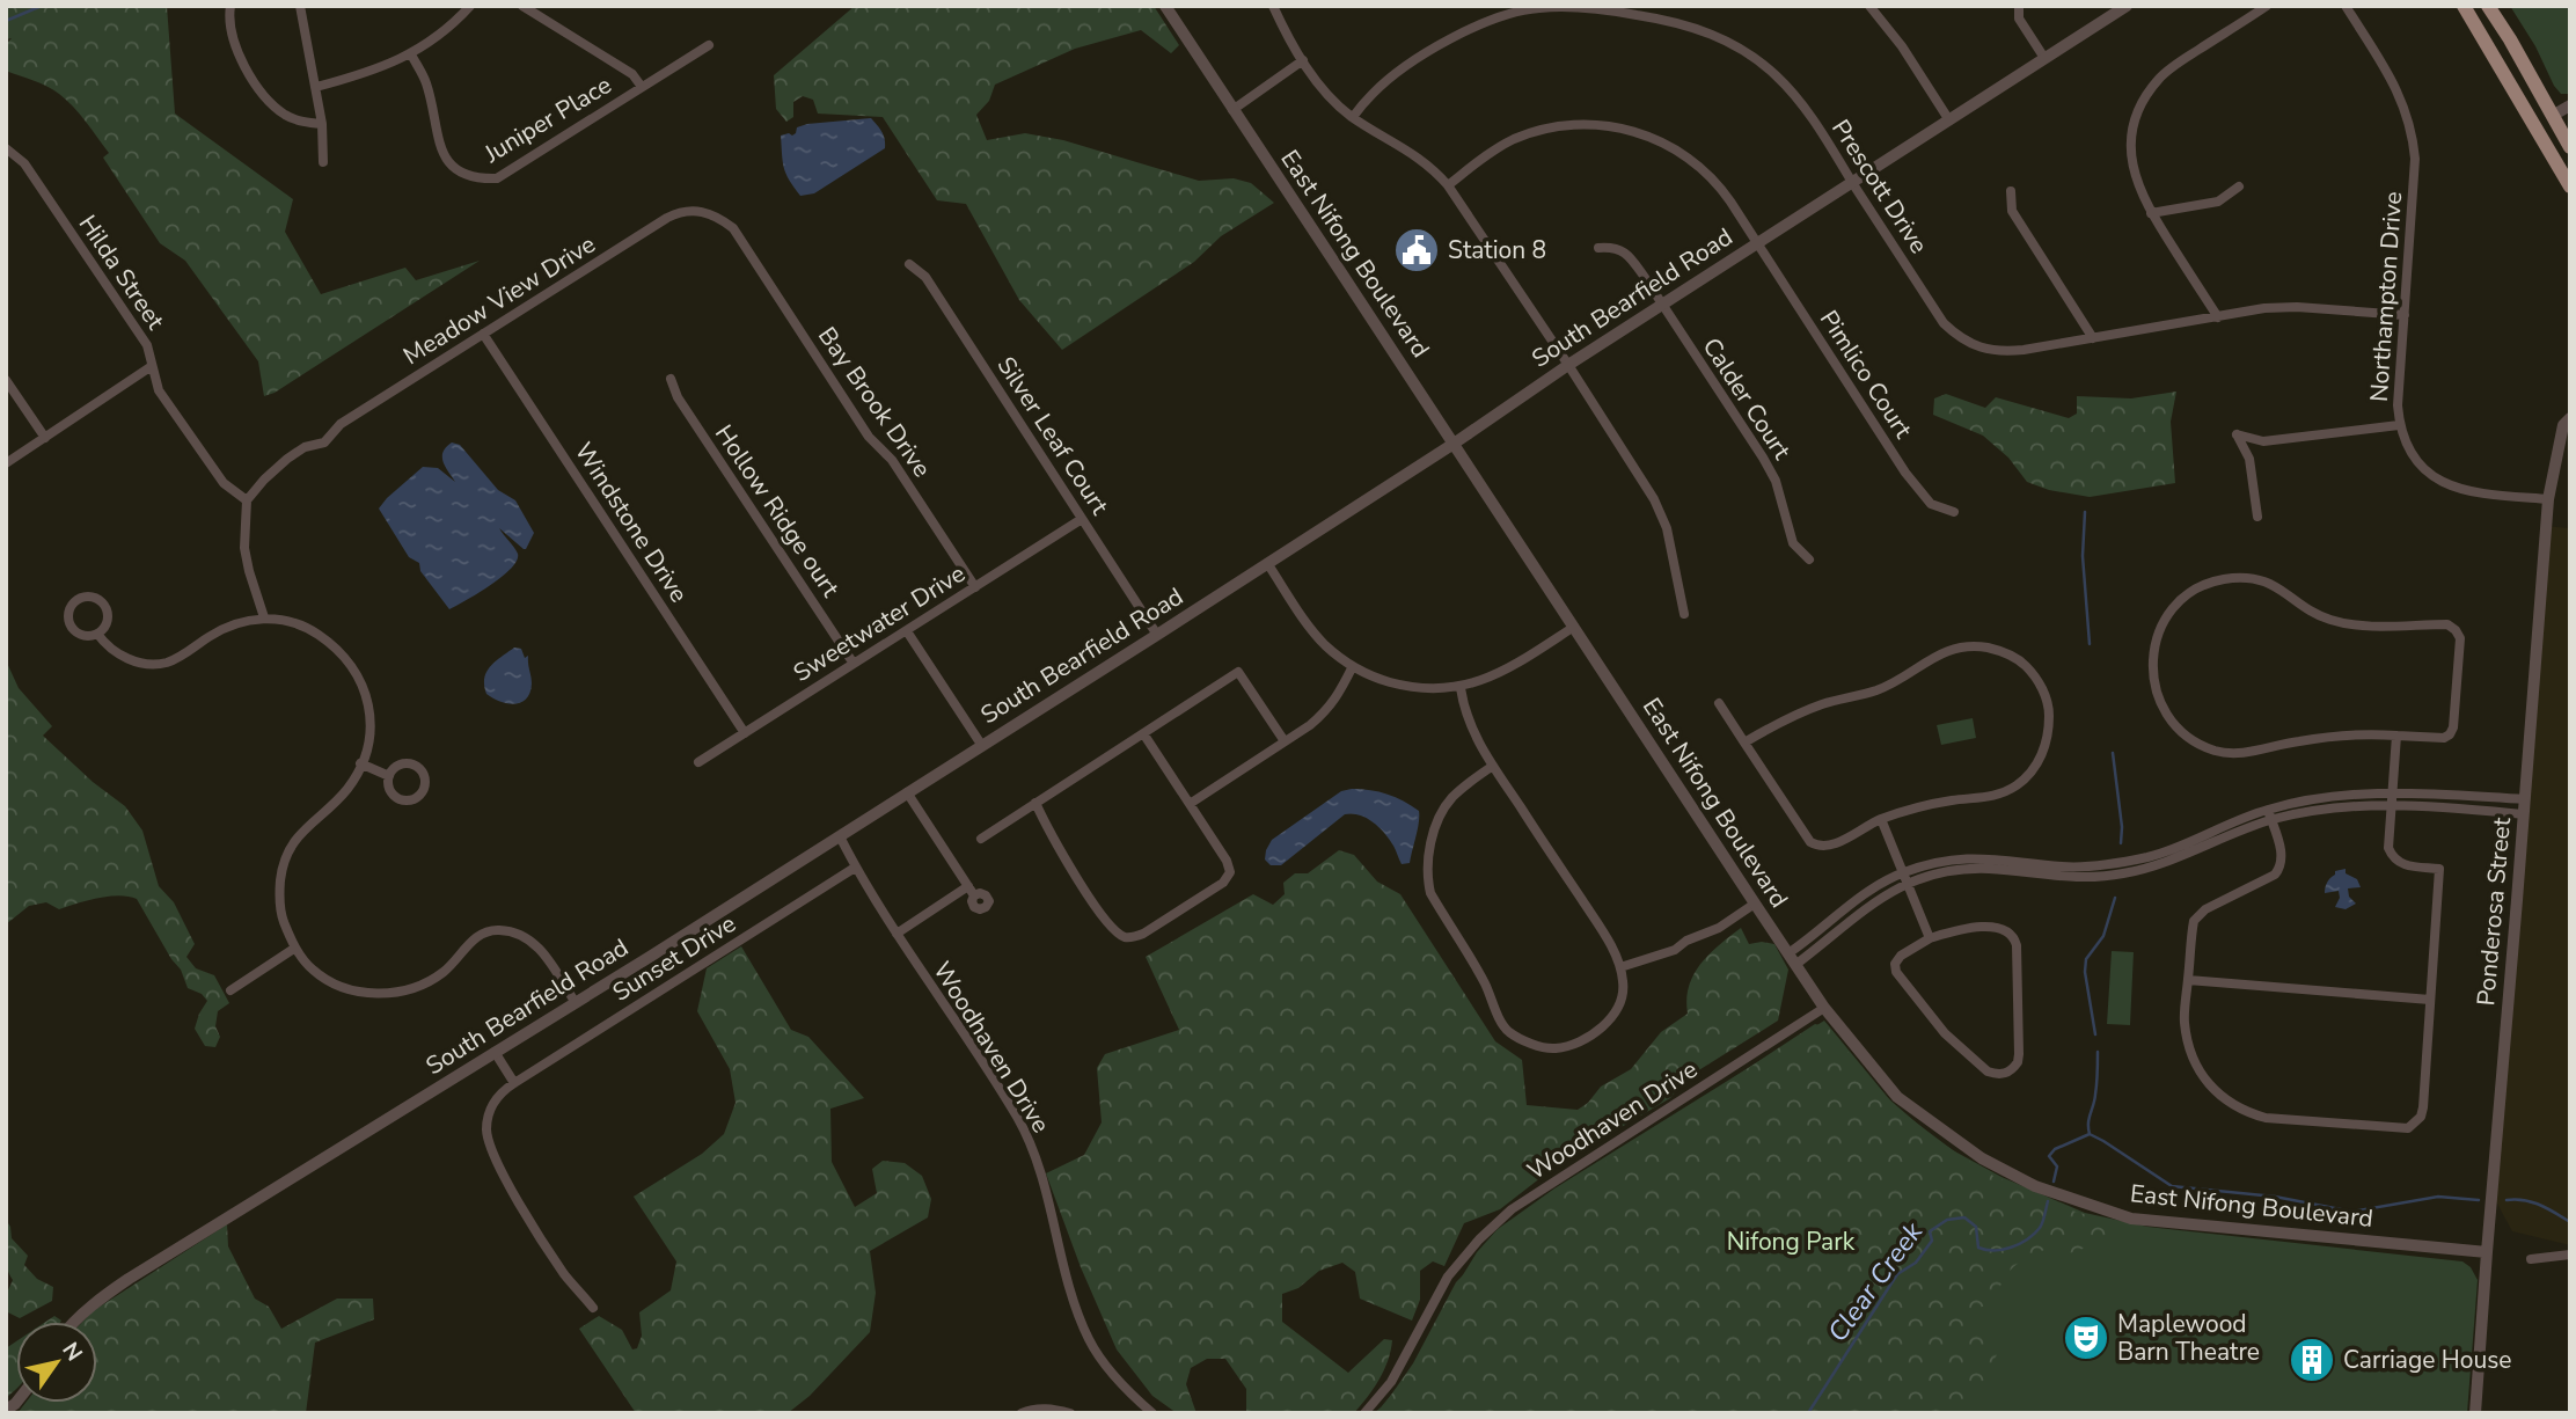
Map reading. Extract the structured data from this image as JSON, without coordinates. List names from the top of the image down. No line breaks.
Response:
{"streets":{"street":["Juniper Place","Prescott Drive","East Nifong Boulevard","Hilda Street","Northampton Drive","South Bearfield Road","Meadow View Drive","Pimlico Court","Calder Court","Bay Brook Drive","Silver Leaf Court","Hollow Ridge ourt","Windstone Drive","Sweetwater Drive","Ponderosa Street","Sunset Drive","Woodhaven Drive"]},"crossings":[["Prescott Drive","Northampton Drive"],["Prescott Drive","South Bearfield Road"],["East Nifong Boulevard","South Bearfield Road"],["East Nifong Boulevard","Ponderosa Street"],["East Nifong Boulevard","Woodhaven Drive"],["Hilda Street","Meadow View Drive"],["Northampton Drive","Ponderosa Street"],["South Bearfield Road","Pimlico Court"],["South Bearfield Road","Calder Court"],["South Bearfield Road","Silver Leaf Court"],["South Bearfield Road","Woodhaven Drive"],["Meadow View Drive","Bay Brook Drive"],["Meadow View Drive","Windstone Drive"],["Bay Brook Drive","Sweetwater Drive"],["Silver Leaf Court","Sweetwater Drive"],["Hollow Ridge ourt","Sweetwater Drive"],["Windstone Drive","Sweetwater Drive"],["Sunset Drive","Woodhaven Drive"]],"water":["Clear Creek"],"parks":["Nifong Park"],"places":{"public building":["Station 8"],"theatre":["Maplewood Barn Theatre"],"building":["Carriage House"]},"north":"top right"}
